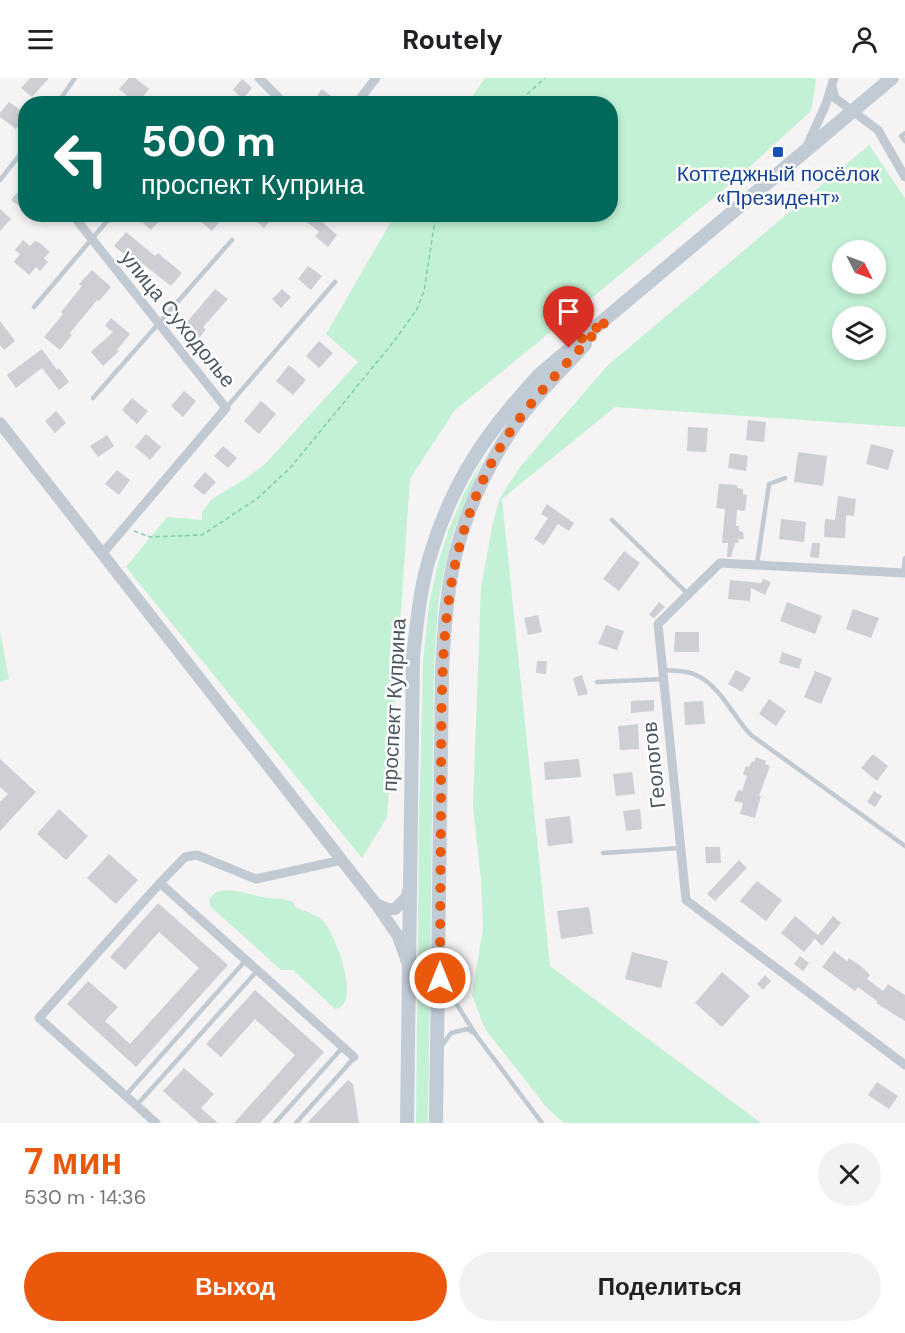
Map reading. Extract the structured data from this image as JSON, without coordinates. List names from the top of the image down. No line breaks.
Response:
{"streets":{"main road":["проспект Куприна"],"street":["улица Суходолье","Геологов"]},"places":{"transit":["Коттеджный посёлок «Президент»"]},"north":"bottom right","page":{"header":"Routely","turn":["500 m","проспект Куприна"],"heading":["7 мин","530 m · 14:36"],"buttons":["Выход","Поделиться"]}}
